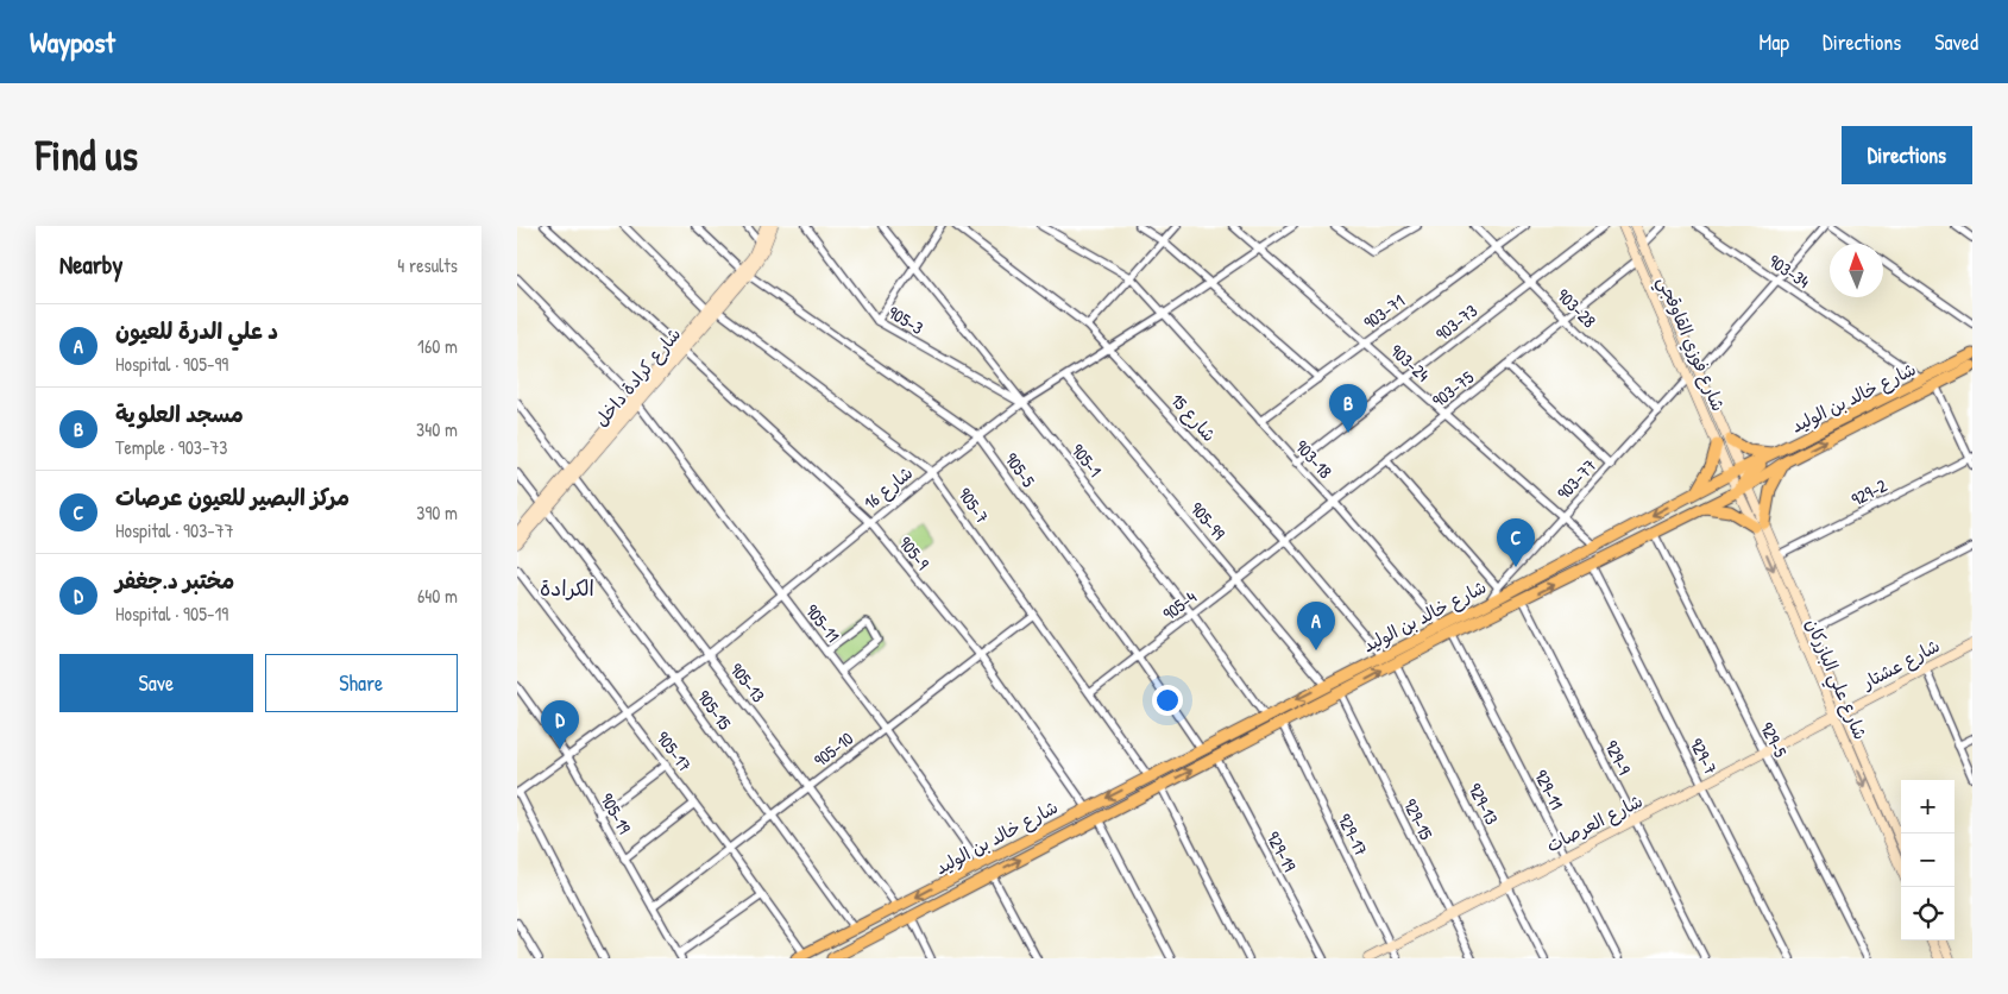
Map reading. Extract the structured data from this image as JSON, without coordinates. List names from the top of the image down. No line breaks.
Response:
{"streets":{"main road":["شارع خالد بن الوليد"],"street":["903-34","903-28","903-71","905-3","903-73","شارع فوزي القاوقجي","903-24","شارع كرادة داخل","903-75","شارع 15","903-18","905-1","905-5","903-77","شارع 16","929-2","905-7","905-99","905-9","905-4","905-11","شارع عشتار","شارع علي البازركان","905-13","905-15","929-5","905-10","905-17","929-7","929-9","929-11","929-13","905-19","929-15","شارع العرصات","929-17","929-19"]},"crossings":[["903-34","شارع خالد بن الوليد"],["903-28","903-71"],["903-28","903-73"],["903-28","903-75"],["903-28","903-77"],["903-71","903-24"],["903-71","903-18"],["905-3","905-1"],["905-3","شارع 16"],["903-73","903-24"],["903-73","903-18"],["شارع فوزي القاوقجي","903-75"],["شارع فوزي القاوقجي","شارع خالد بن الوليد"],["شارع فوزي القاوقجي","903-77"],["شارع فوزي القاوقجي","شارع علي البازركان"],["903-24","903-75"],["903-24","شارع خالد بن الوليد"],["903-24","903-77"],["903-24","شارع 16"],["شارع كرادة داخل","905-5"],["شارع كرادة داخل","905-7"],["شارع كرادة داخل","905-9"],["شارع كرادة داخل","905-11"],["شارع كرادة داخل","905-13"],["شارع كرادة داخل","905-15"],["903-75","شارع 15"],["903-75","903-18"],["903-75","905-4"],["شارع خالد بن الوليد","شارع 15"],["شارع خالد بن الوليد","903-18"],["شارع خالد بن الوليد","905-1"],["شارع خالد بن الوليد","905-5"],["شارع خالد بن الوليد","903-77"],["شارع خالد بن الوليد","905-7"],["شارع خالد بن الوليد","905-99"],["شارع خالد بن الوليد","905-9"],["شارع خالد بن الوليد","905-11"],["شارع خالد بن الوليد","شارع علي البازركان"],["شارع خالد بن الوليد","905-13"],["شارع خالد بن الوليد","905-15"],["شارع خالد بن الوليد","929-5"],["شارع خالد بن الوليد","905-17"],["شارع خالد بن الوليد","929-7"],["شارع خالد بن الوليد","929-9"],["شارع خالد بن الوليد","929-11"],["شارع خالد بن الوليد","929-13"],["شارع خالد بن الوليد","929-15"],["شارع خالد بن الوليد","929-17"],["شارع خالد بن الوليد","929-19"],["شارع 15","شارع 16"],["شارع 15","905-4"],["903-18","شارع 16"],["905-1","شارع 16"],["905-1","905-4"],["905-5","شارع 16"],["905-5","905-4"],["شارع 16","905-7"],["شارع 16","905-99"],["شارع 16","905-9"],["شارع 16","905-11"],["شارع 16","905-13"],["شارع 16","905-15"],["شارع 16","905-17"],["شارع 16","905-19"],["929-2","شارع علي البازركان"],["905-7","905-4"],["905-7","905-10"],["905-99","905-4"],["905-9","905-10"],["905-11","905-10"],["شارع عشتار","شارع علي البازركان"],["شارع علي البازركان","شارع العرصات"],["905-13","905-10"],["905-15","905-10"],["929-5","شارع العرصات"],["905-10","905-17"],["905-10","905-19"],["929-7","شارع العرصات"],["929-9","شارع العرصات"],["929-11","شارع العرصات"],["929-13","شارع العرصات"],["929-15","شارع العرصات"],["شارع العرصات","929-17"]],"districts":["الكرادة"],"north":"top","page":{"header":"Waypost","nav":["Map","Directions","Saved"],"buttons":["Directions",["Save","Share"]],"title":"Find us","heading":["Nearby","4 results"],"list":[{"mark":"A","name":"د علي الدرة للعيون","note":"Hospital · 905-99","value":"160 m"},{"mark":"B","name":"مسجد العلوية","note":"Temple · 903-73","value":"340 m"},{"mark":"C","name":"مركز البصير للعيون عرصات","note":"Hospital · 903-77","value":"390 m"},{"mark":"D","name":"مختبر د.جغفر","note":"Hospital · 905-19","value":"640 m"}],"pins":["B","C","A","D"],"map_buttons":["+","−"]}}
